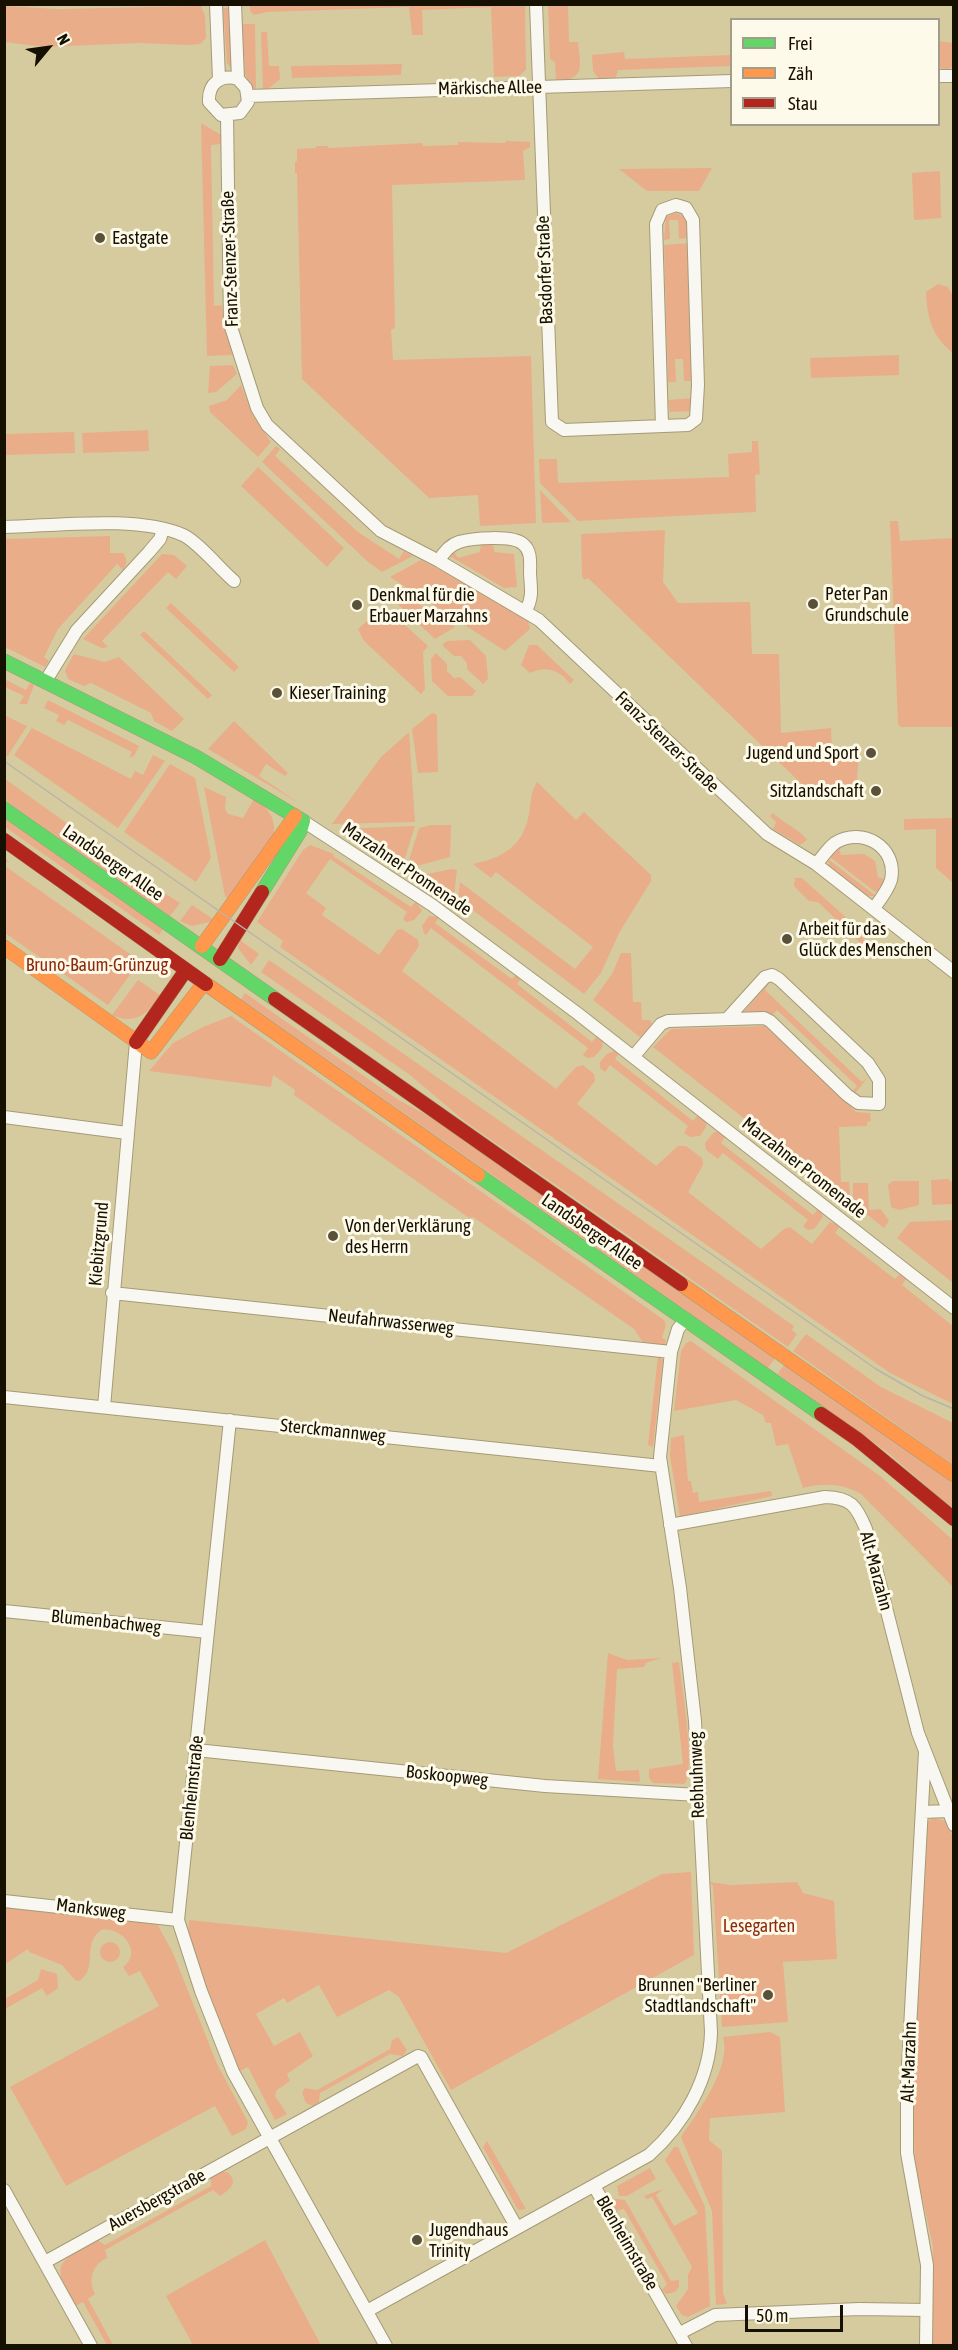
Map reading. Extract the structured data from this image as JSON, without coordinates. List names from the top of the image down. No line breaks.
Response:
{"streets":{"main road":["Landsberger Allee","Marzahner Promenade","Kiebitzgrund"],"street":["Märkische Allee","Franz-Stenzer-Straße","Basdorfer Straße","Neufahrwasserweg","Sterckmannweg","Alt-Marzahn","Blumenbachweg","Rebhuhnweg","Boskoopweg","Blenheimstraße","Manksweg","Auersbergstraße"]},"crossings":[["Märkische Allee","Franz-Stenzer-Straße"],["Märkische Allee","Basdorfer Straße"],["Landsberger Allee","Kiebitzgrund"],["Landsberger Allee","Rebhuhnweg"],["Kiebitzgrund","Neufahrwasserweg"],["Kiebitzgrund","Sterckmannweg"],["Neufahrwasserweg","Rebhuhnweg"],["Sterckmannweg","Rebhuhnweg"],["Sterckmannweg","Blenheimstraße"],["Alt-Marzahn","Rebhuhnweg"],["Blumenbachweg","Blenheimstraße"],["Rebhuhnweg","Boskoopweg"],["Rebhuhnweg","Blenheimstraße"],["Boskoopweg","Blenheimstraße"],["Blenheimstraße","Manksweg"],["Blenheimstraße","Auersbergstraße"]],"parks":["Bruno-Baum-Grünzug","Lesegarten"],"places":["Eastgate","Peter Pan Grundschule","Denkmal für die Erbauer Marzahns","Kieser Training","Jugend und Sport","Sitzlandschaft","Arbeit für das Glück des Menschen","Von der Verklärung des Herrn","Brunnen \"Berliner Stadtlandschaft\"","Jugendhaus Trinity"],"legend":["Frei","Zäh","Stau"],"scale_bar":"50 m","north":"top right"}
